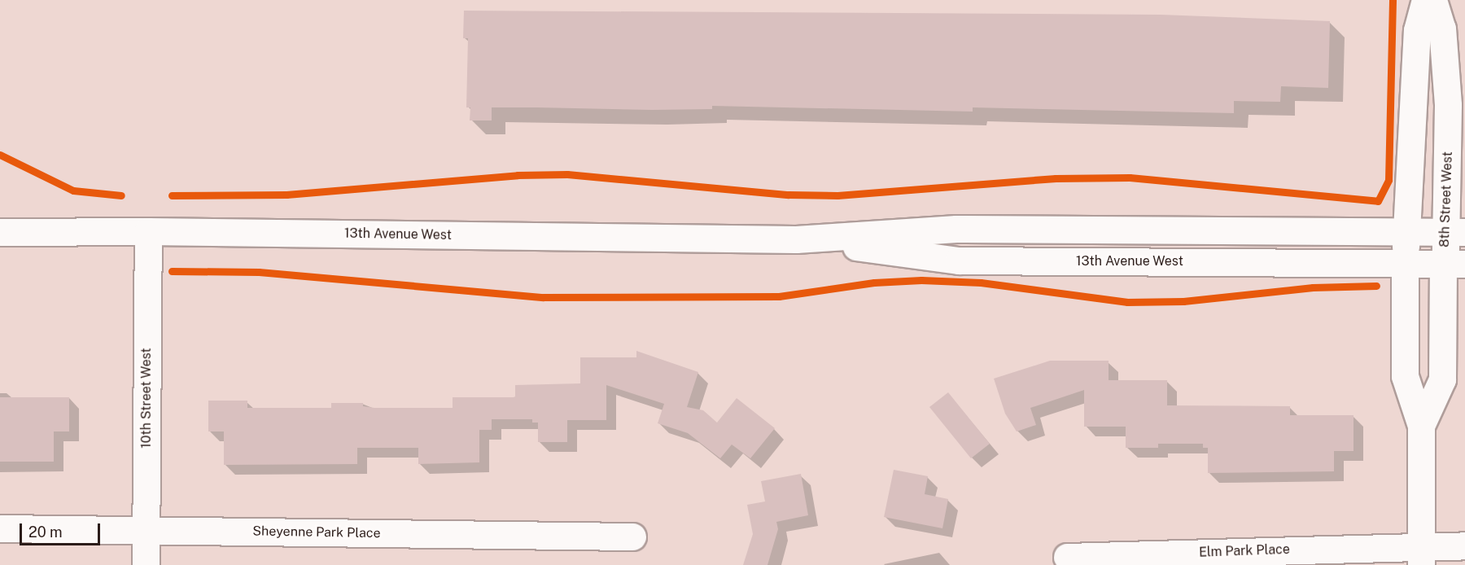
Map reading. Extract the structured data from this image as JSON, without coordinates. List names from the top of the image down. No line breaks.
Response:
{"streets":{"street":["8th Street West","13th Avenue West","10th Street West","Sheyenne Park Place","Elm Park Place"]},"crossings":[["8th Street West","13th Avenue West"],["8th Street West","Elm Park Place"],["13th Avenue West","10th Street West"],["10th Street West","Sheyenne Park Place"]],"scale_bar":"20 m"}
